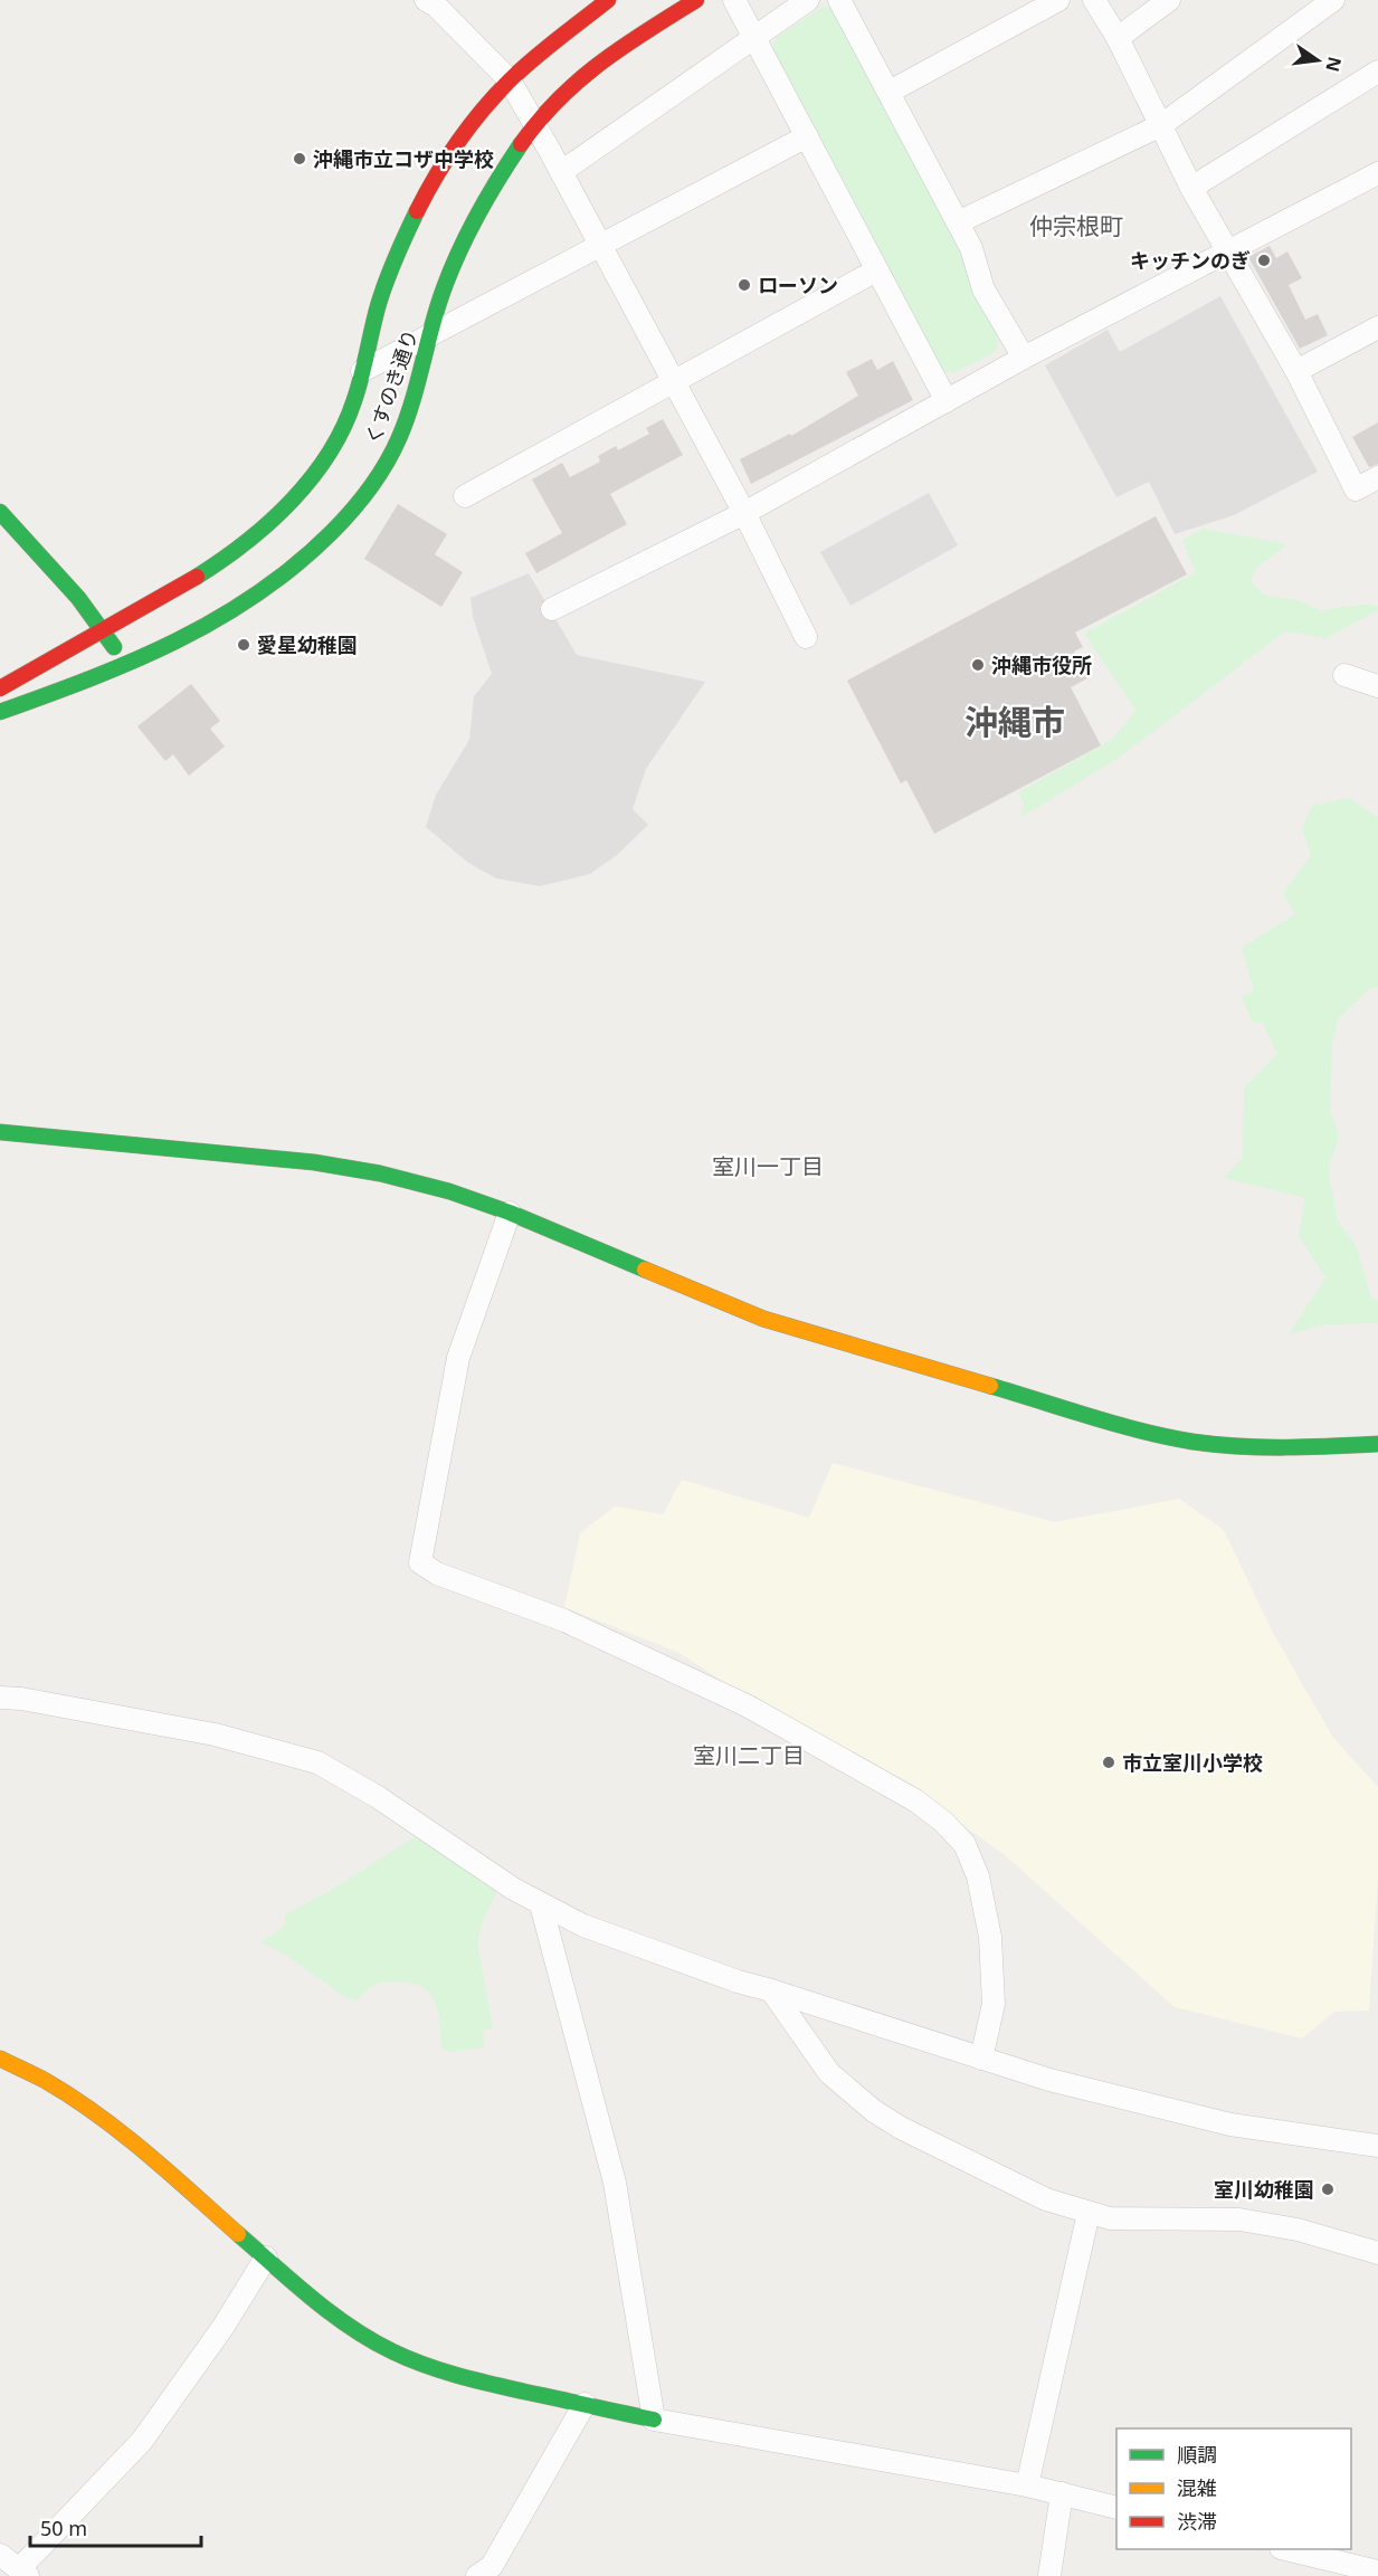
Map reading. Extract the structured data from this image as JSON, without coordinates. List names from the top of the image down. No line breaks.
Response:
{"streets":{"street":["くすのき通り"]},"districts":["仲宗根町","沖縄市","室川一丁目","室川二丁目"],"places":["沖縄市立コザ中学校","キッチンのぎ","ローソン","愛星幼稚園","沖縄市役所","市立室川小学校","室川幼稚園"],"legend":["順調","混雑","渋滞"],"scale_bar":"50 m","north":"right"}
